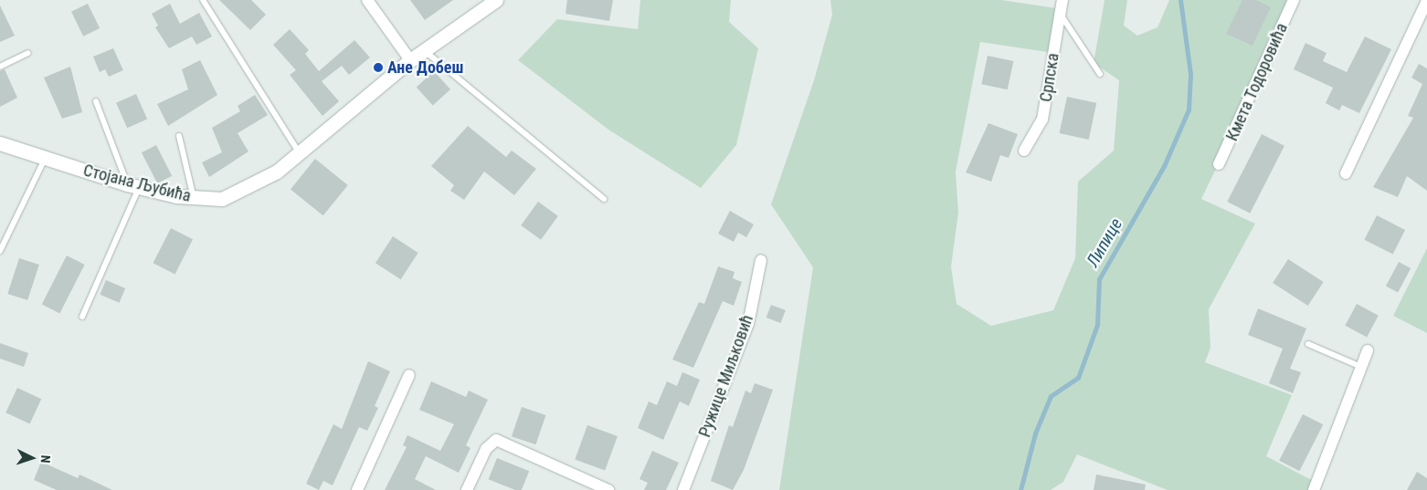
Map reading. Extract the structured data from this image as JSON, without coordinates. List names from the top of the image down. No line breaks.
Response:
{"streets":{"street":["Српска","Кмета Тодоровића","Стојана Љубића","Ружице Миљковић"]},"water":["Липице"],"places":["Ане Добеш"],"north":"right"}
